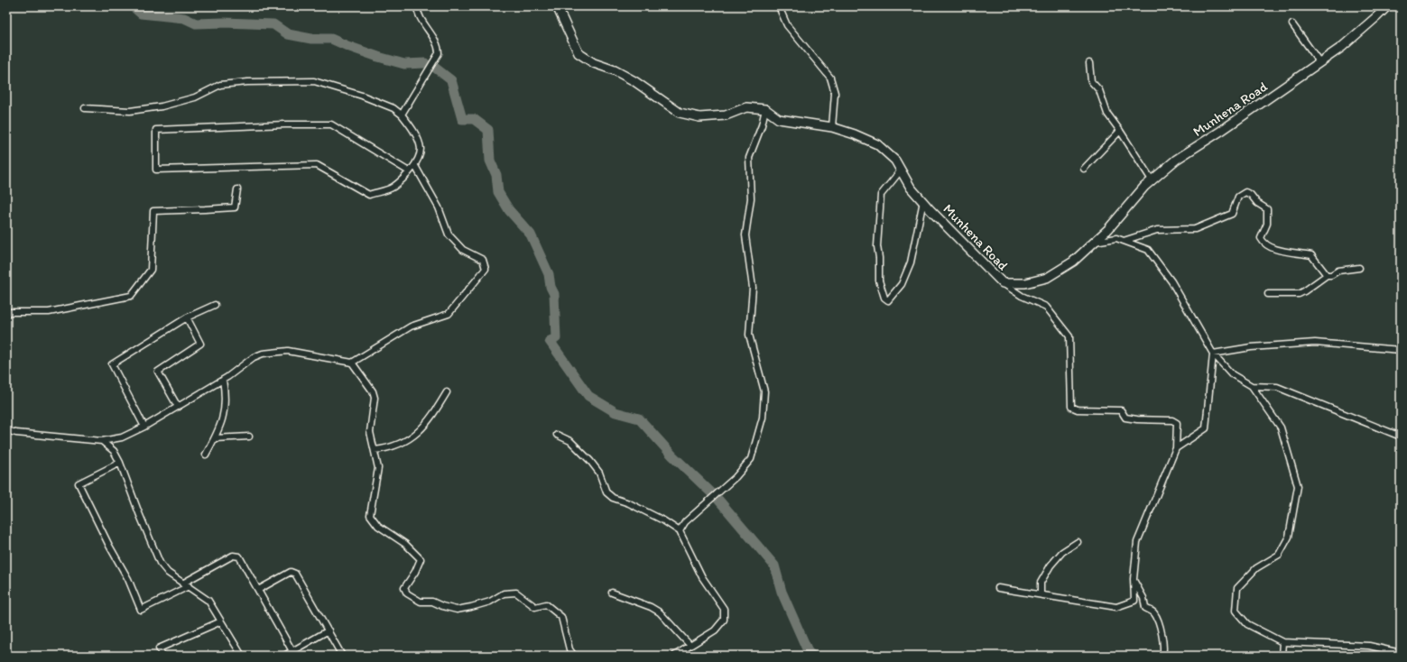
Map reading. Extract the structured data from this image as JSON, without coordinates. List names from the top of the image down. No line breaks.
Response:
{"streets":{"street":["Munhena Road"]}}
